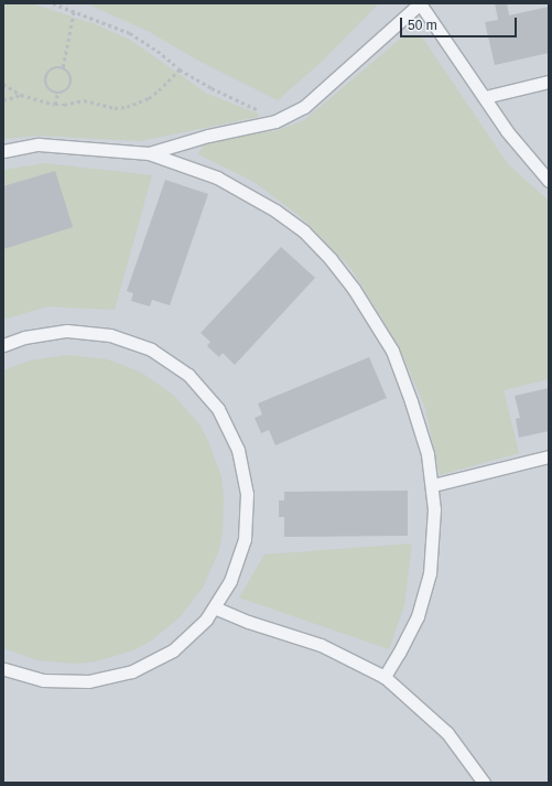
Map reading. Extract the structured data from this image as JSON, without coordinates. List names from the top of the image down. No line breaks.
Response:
{"scale_bar":"50 m"}
